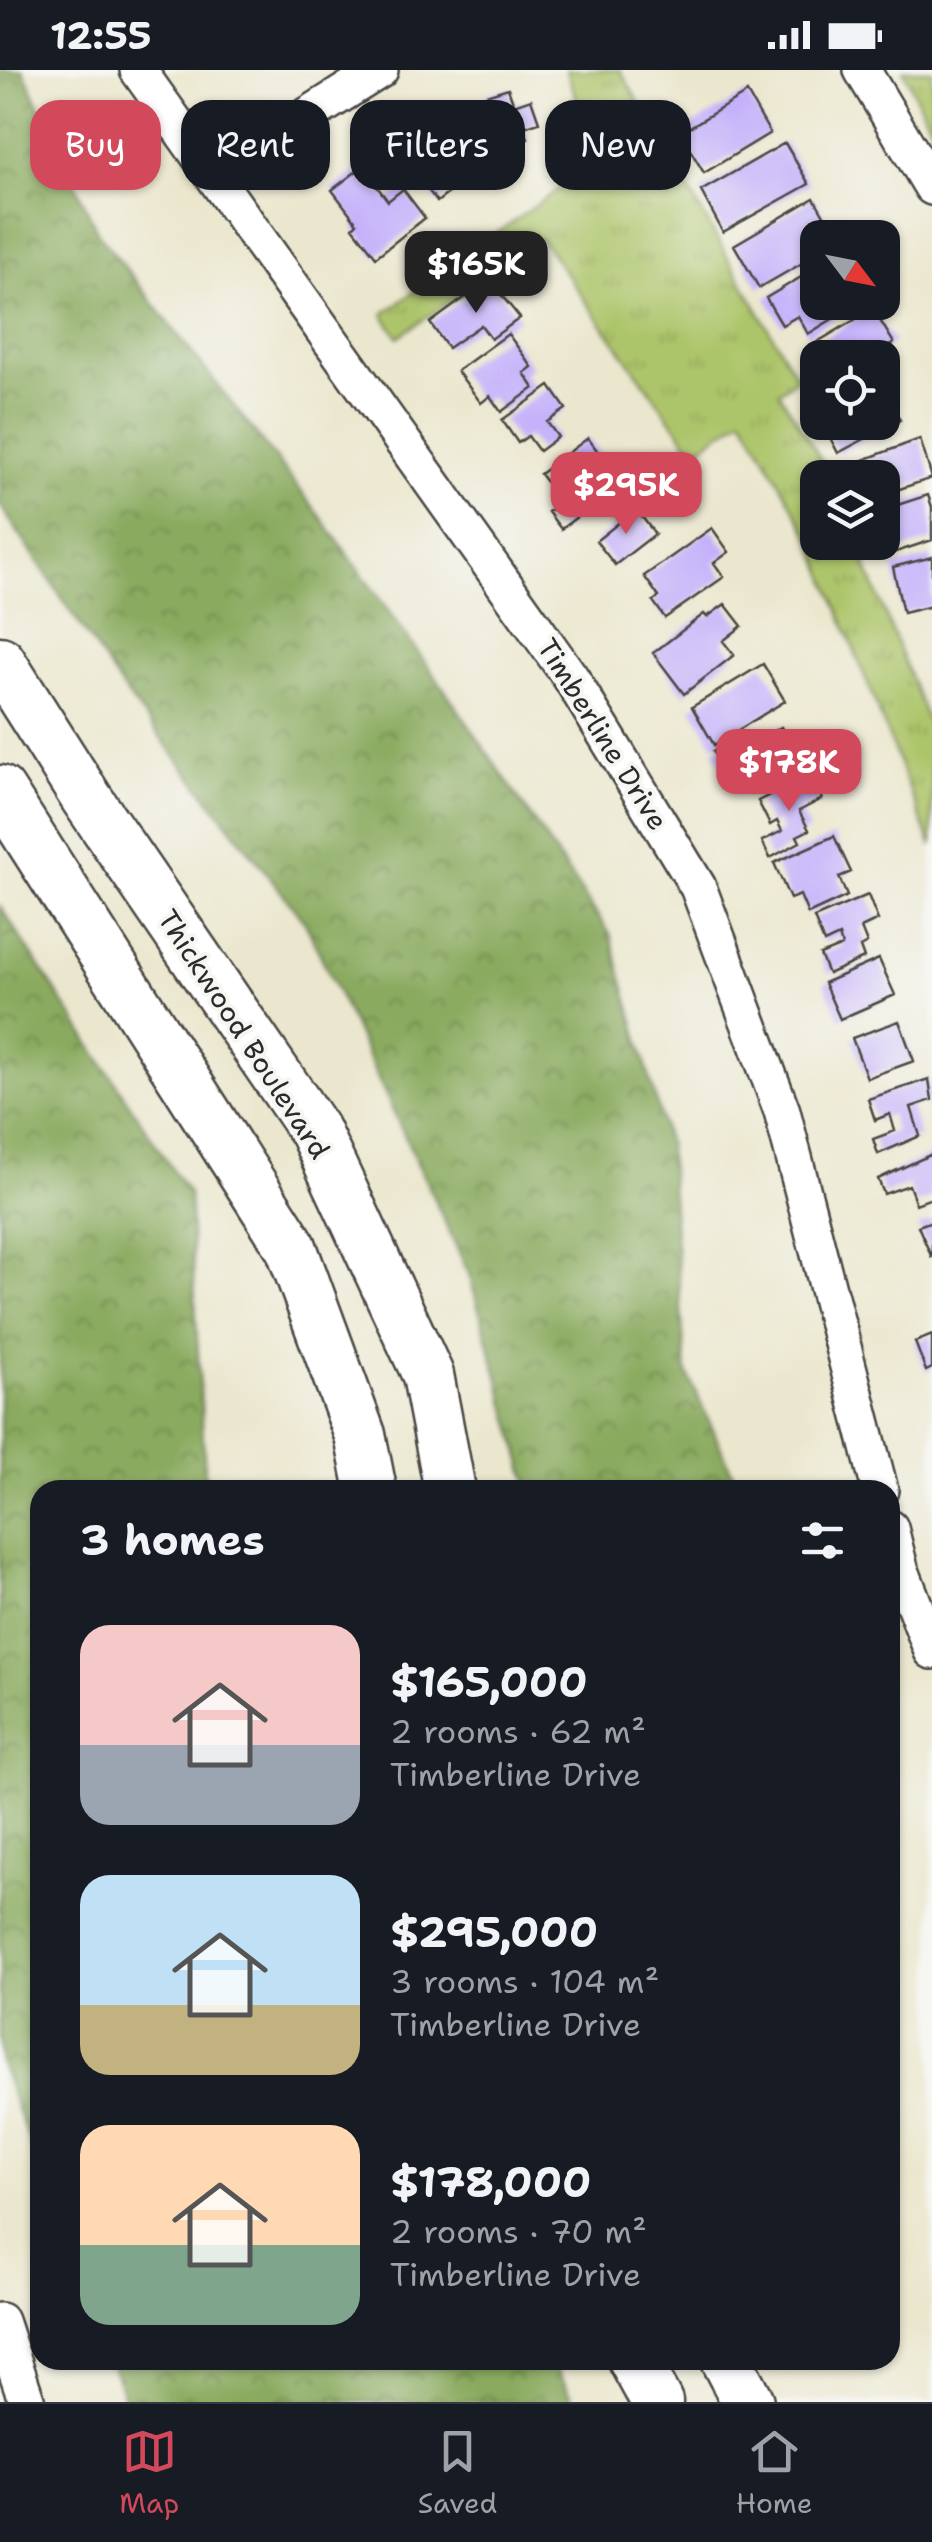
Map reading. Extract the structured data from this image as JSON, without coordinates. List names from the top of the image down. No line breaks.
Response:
{"streets":{"main road":["Thickwood Boulevard"],"street":["Timberline Drive"]},"north":"bottom right","page":{"status":"12:55","chip":["Buy","Rent","Filters","New"],"price":["$165K","$295K","$178K"],"heading":"3 homes","list":[{"name":"$165,000","note":"2 rooms · 62 m² · Timberline Drive"},{"name":"$295,000","note":"3 rooms · 104 m² · Timberline Drive"},{"name":"$178,000","note":"2 rooms · 70 m² · Timberline Drive"}],"tabs":["Map","Saved","Home"]}}
